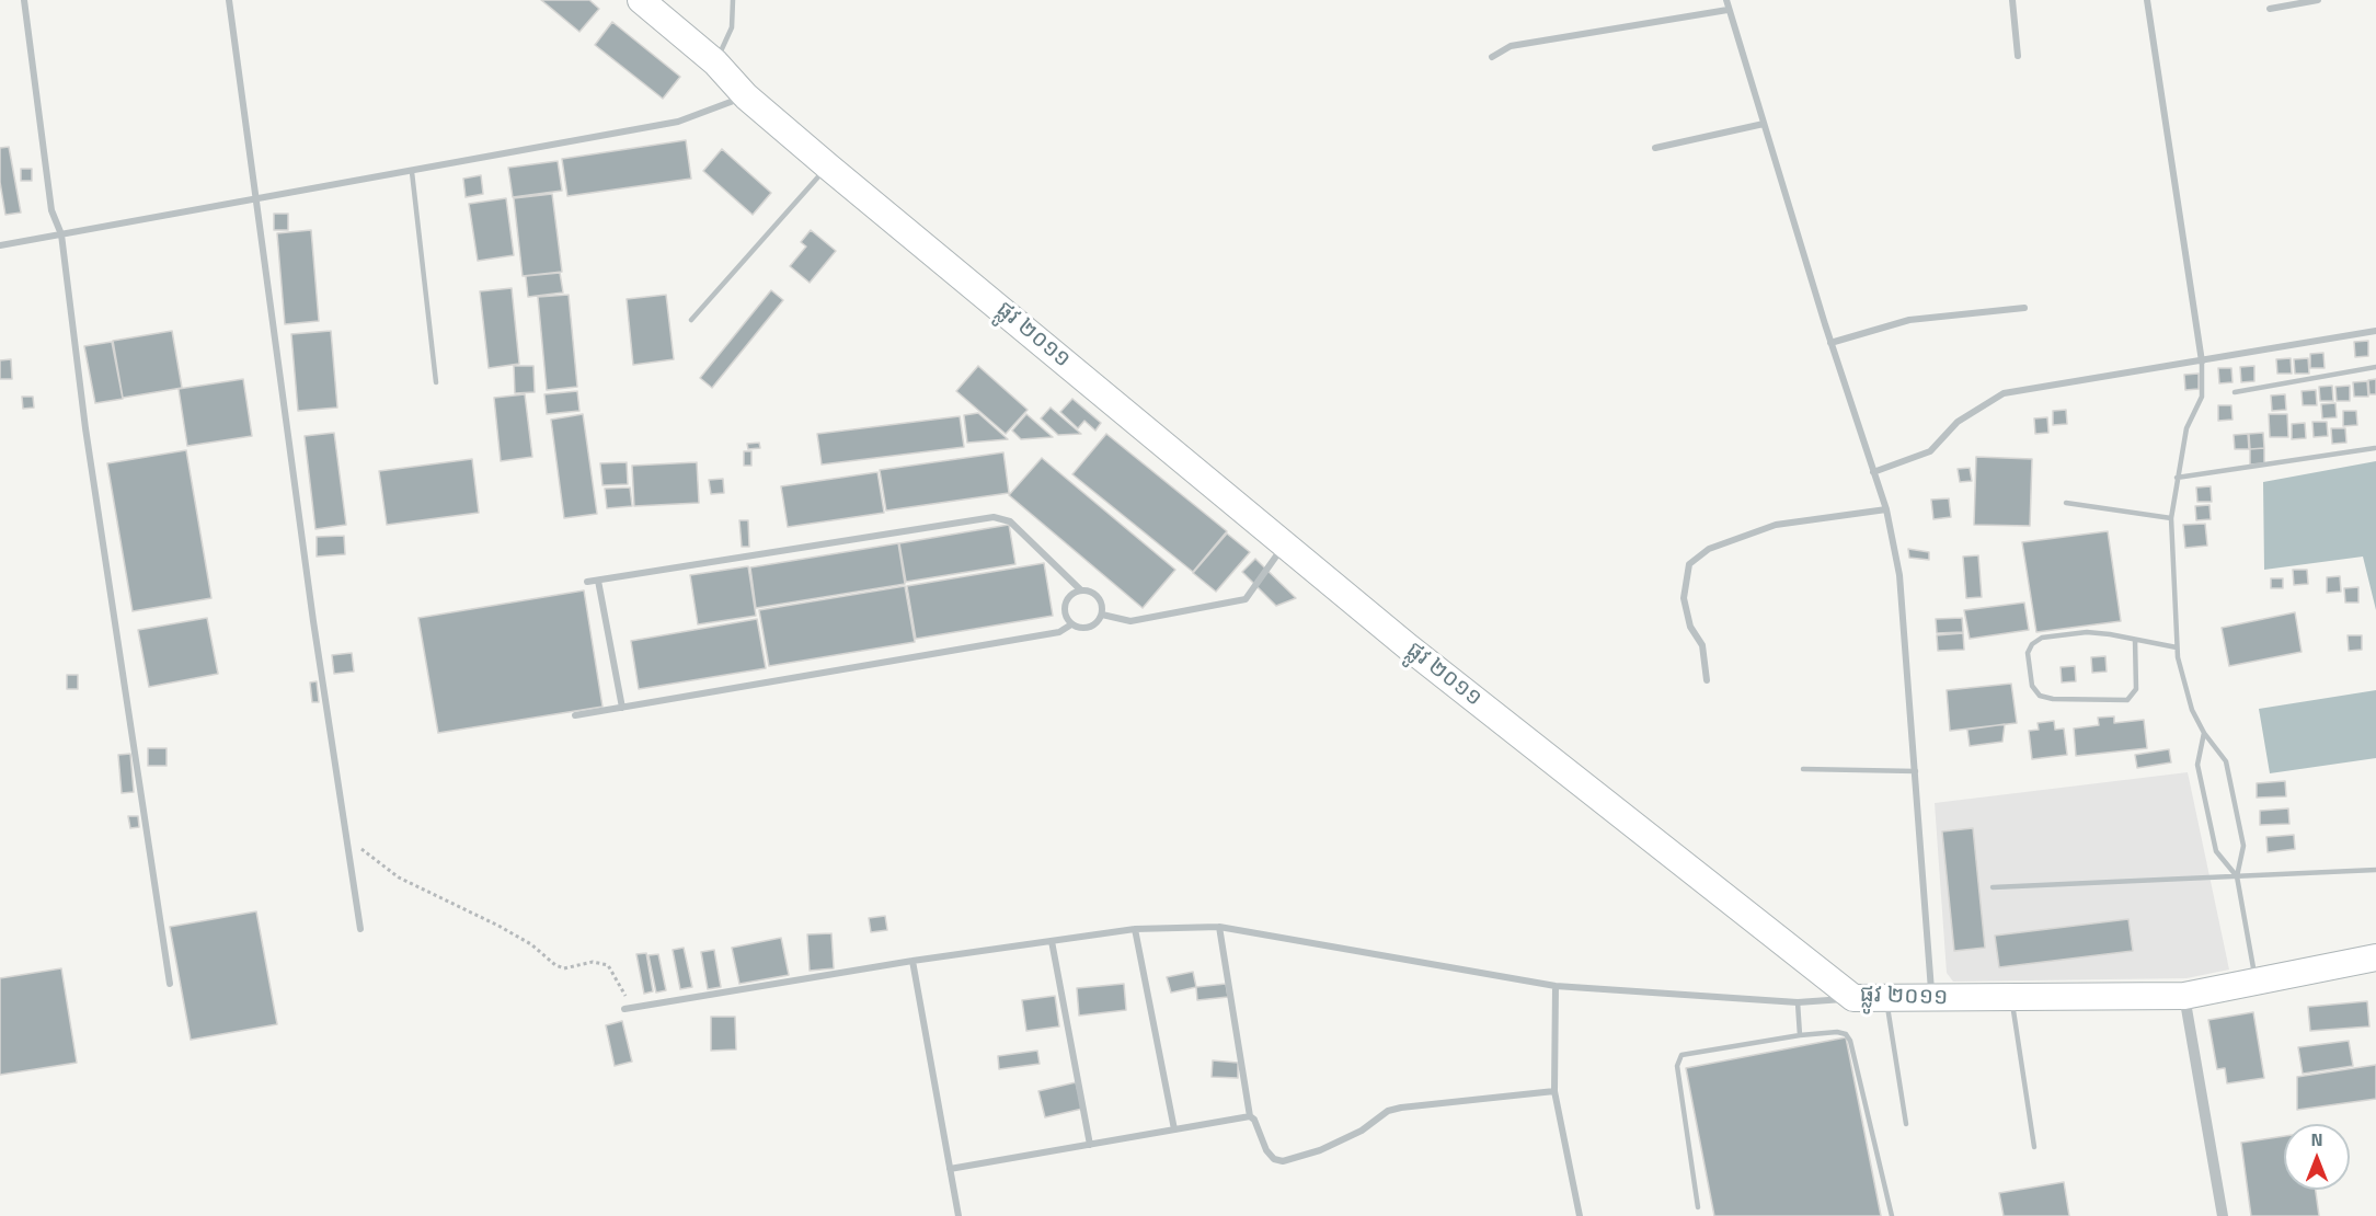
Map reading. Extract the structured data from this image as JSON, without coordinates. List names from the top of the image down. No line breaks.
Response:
{"streets":{"main road":["ផ្លូវ ២០១១"]},"north":"top"}
